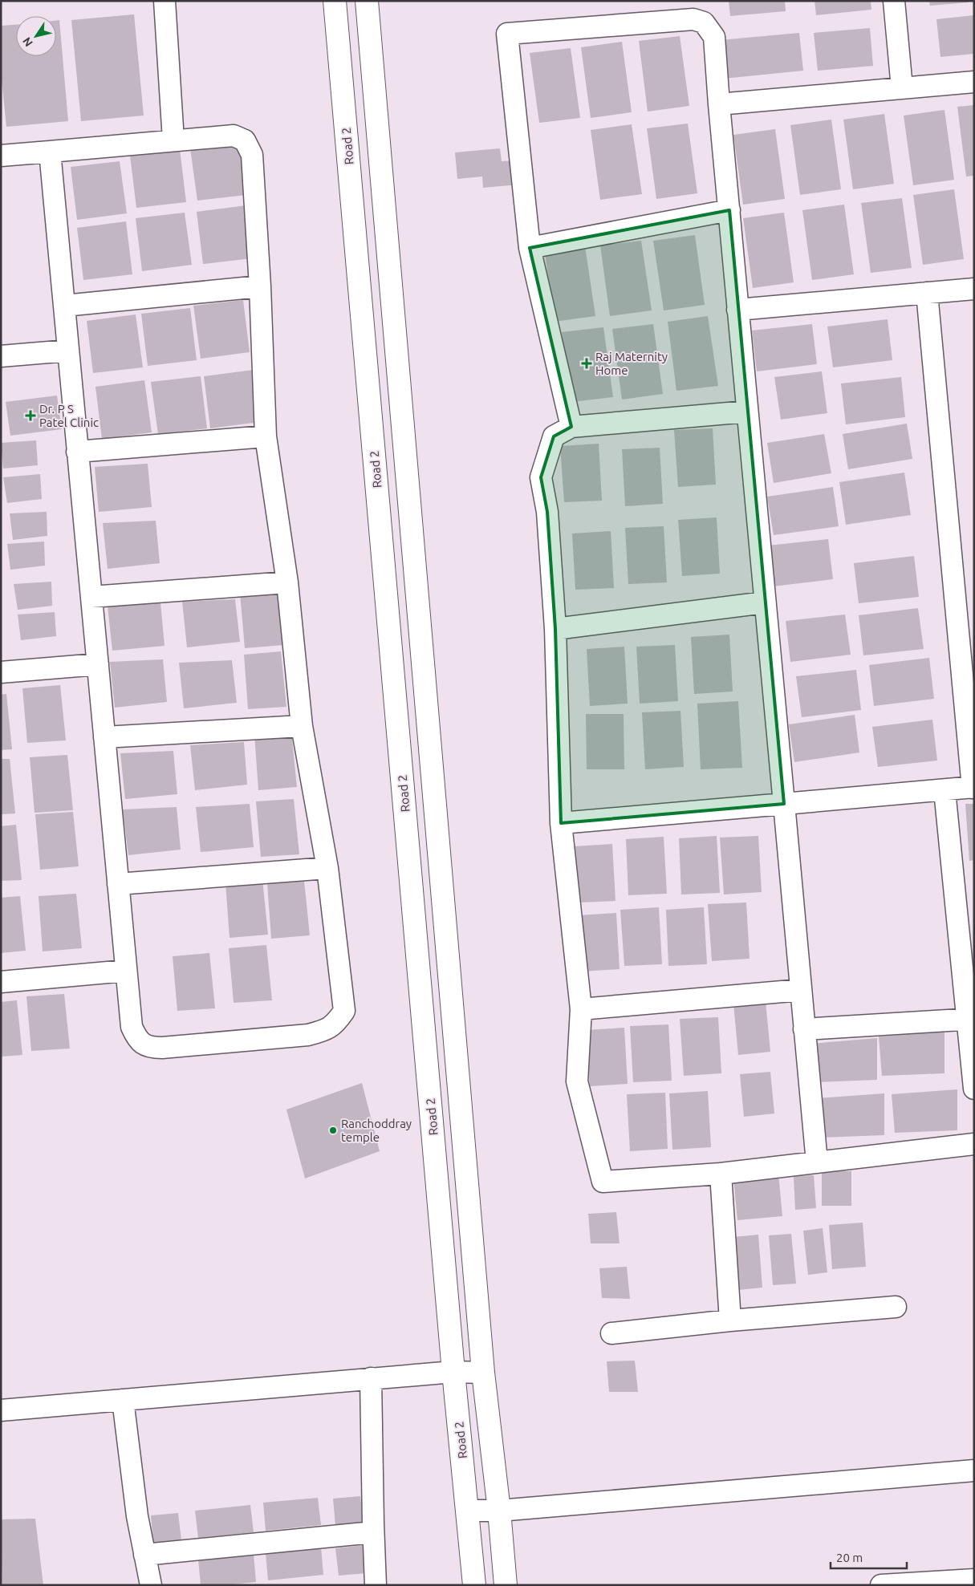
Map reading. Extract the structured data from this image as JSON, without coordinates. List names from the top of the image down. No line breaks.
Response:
{"streets":{"street":["Road 2"]},"places":{"health":["Raj Maternity Home","Dr. P S Patel Clinic"],"other":["Ranchoddray temple"]},"scale_bar":"20 m","north":"bottom left"}
